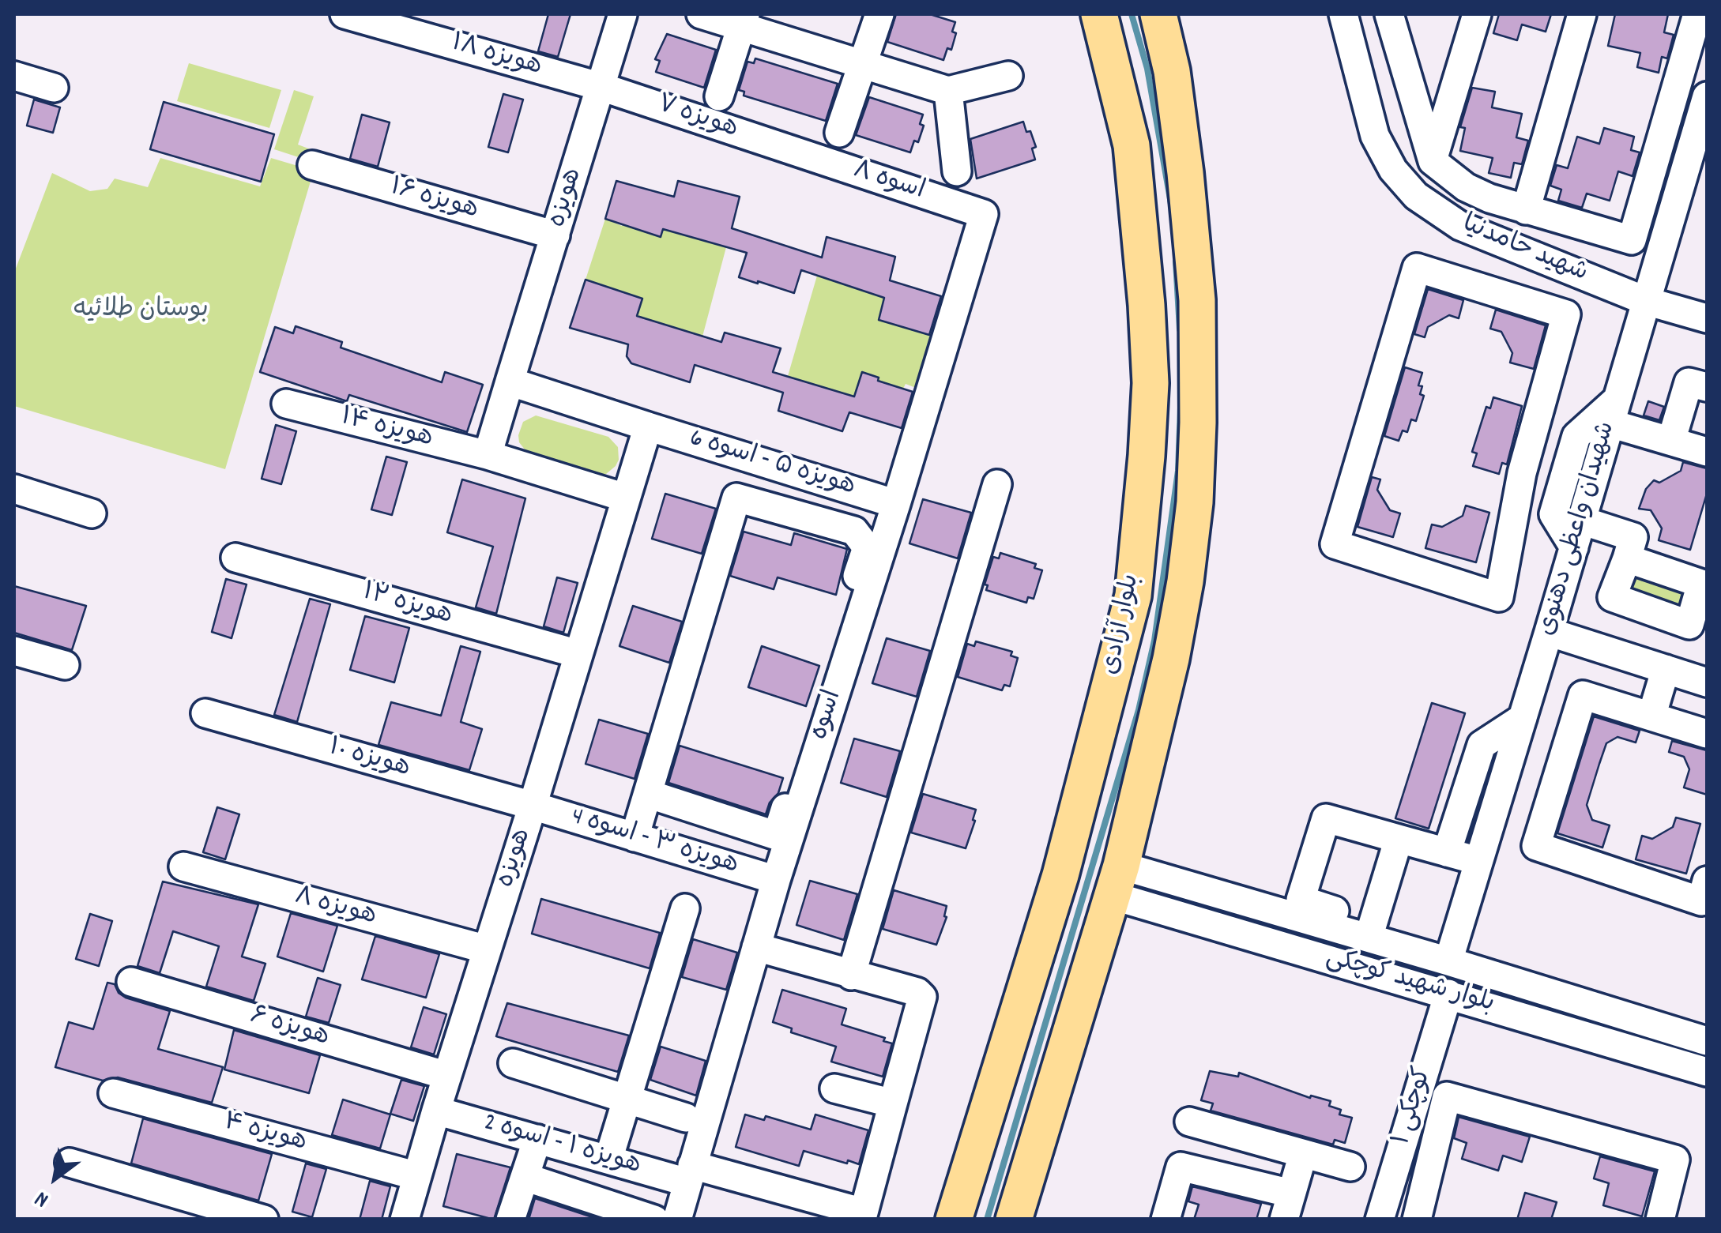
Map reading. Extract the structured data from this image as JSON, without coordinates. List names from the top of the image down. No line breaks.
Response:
{"streets":{"main road":["بلوار آزادی"],"street":["هویزه ‍۱۸","هویزه ۷","اسوه ۸","هویزه","هویزه ‍۱۶","شهید حامدنیا","هویزه ۱۴","هویزه ۵ - اسوه 6","شهیدان واعظی دهنوی","هویزه ۱۲","اسوه","هویزه ۱۰","هویزه ۳ - اسوه 4","هویزه ۸","بلوار شهید کوچکی","هویزه ۶","کوچکی ۱","هویزه ۴","هویزه ۱ - اسوه 2"]},"crossings":[["هویزه ‍۱۸","هویزه ۷"],["هویزه ‍۱۸","هویزه"],["هویزه ۷","اسوه ۸"],["هویزه ۷","هویزه"],["اسوه ۸","اسوه"],["هویزه","هویزه ‍۱۶"],["هویزه","هویزه ۱۴"],["هویزه","هویزه ۵ - اسوه 6"],["هویزه","هویزه ۱۲"],["هویزه","هویزه ۱۰"],["هویزه","هویزه ۳ - اسوه 4"],["هویزه","هویزه ۸"],["هویزه","هویزه ۶"],["هویزه","هویزه ۴"],["هویزه","هویزه ۱ - اسوه 2"],["شهید حامدنیا","شهیدان واعظی دهنوی"],["هویزه ۵ - اسوه 6","اسوه"],["شهیدان واعظی دهنوی","بلوار شهید کوچکی"],["بلوار آزادی","بلوار شهید کوچکی"],["اسوه","هویزه ۳ - اسوه 4"],["اسوه","هویزه ۱ - اسوه 2"],["هویزه ۱۰","هویزه ۳ - اسوه 4"],["بلوار شهید کوچکی","کوچکی ۱"]],"parks":["بوستان طلائیه"],"north":"bottom left"}
